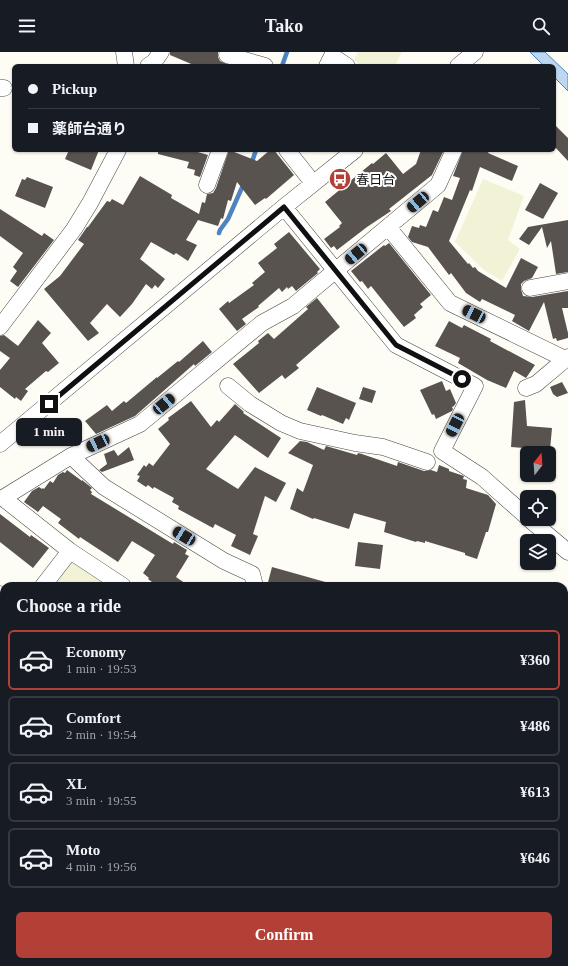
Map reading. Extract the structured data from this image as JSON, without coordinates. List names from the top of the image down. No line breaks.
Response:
{"places":{"bus stop":["春日台"]},"north":"top","page":{"header":"Tako","banner":["Pickup","薬師台通り"],"bubble":"1 min","heading":"Choose a ride","list":[{"name":"Economy","note":"1 min · 19:53","value":"¥360"},{"name":"Comfort","note":"2 min · 19:54","value":"¥486"},{"name":"XL","note":"3 min · 19:55","value":"¥613"},{"name":"Moto","note":"4 min · 19:56","value":"¥646"}],"buttons":"Confirm"}}
